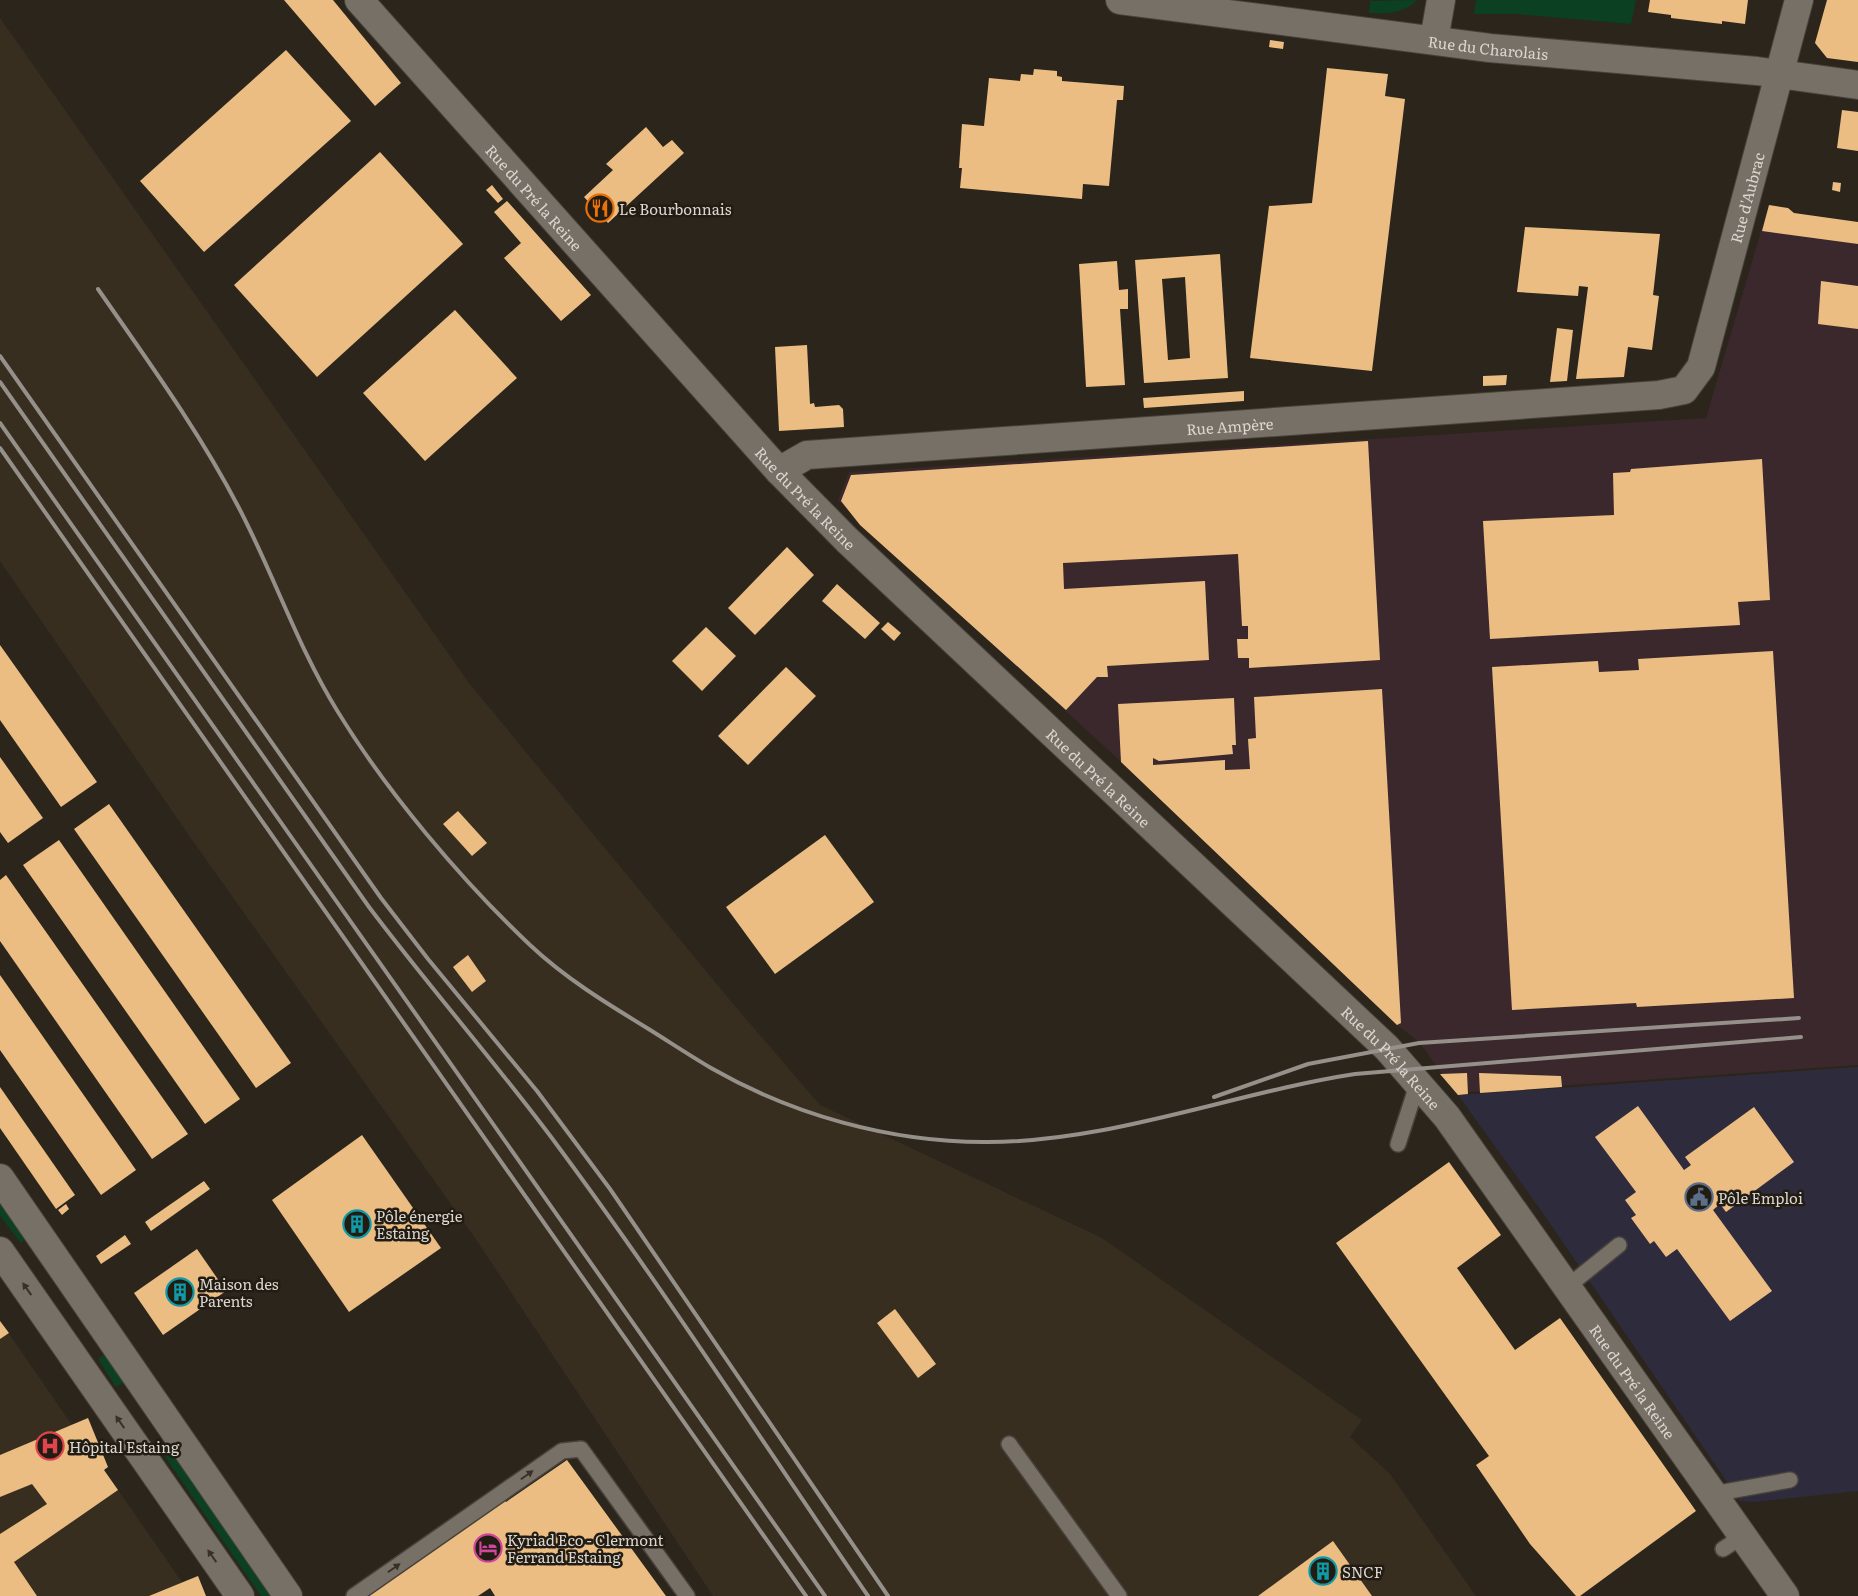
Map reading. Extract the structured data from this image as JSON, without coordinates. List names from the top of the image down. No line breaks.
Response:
{"streets":{"street":["Rue du Charolais","Rue du Pré la Reine","Rue d'Aubrac","Rue Ampère"]},"crossings":[["Rue du Charolais","Rue d'Aubrac"],["Rue du Pré la Reine","Rue Ampère"],["Rue d'Aubrac","Rue Ampère"]],"places":{"restaurant":["Le Bourbonnais"],"public building":["Pôle Emploi"],"building":["Pôle énergie Estaing","Maison des Parents","SNCF"],"hospital":["Hôpital Estaing"],"hotel":["Kyriad Eco - Clermont Ferrand Estaing"]}}
